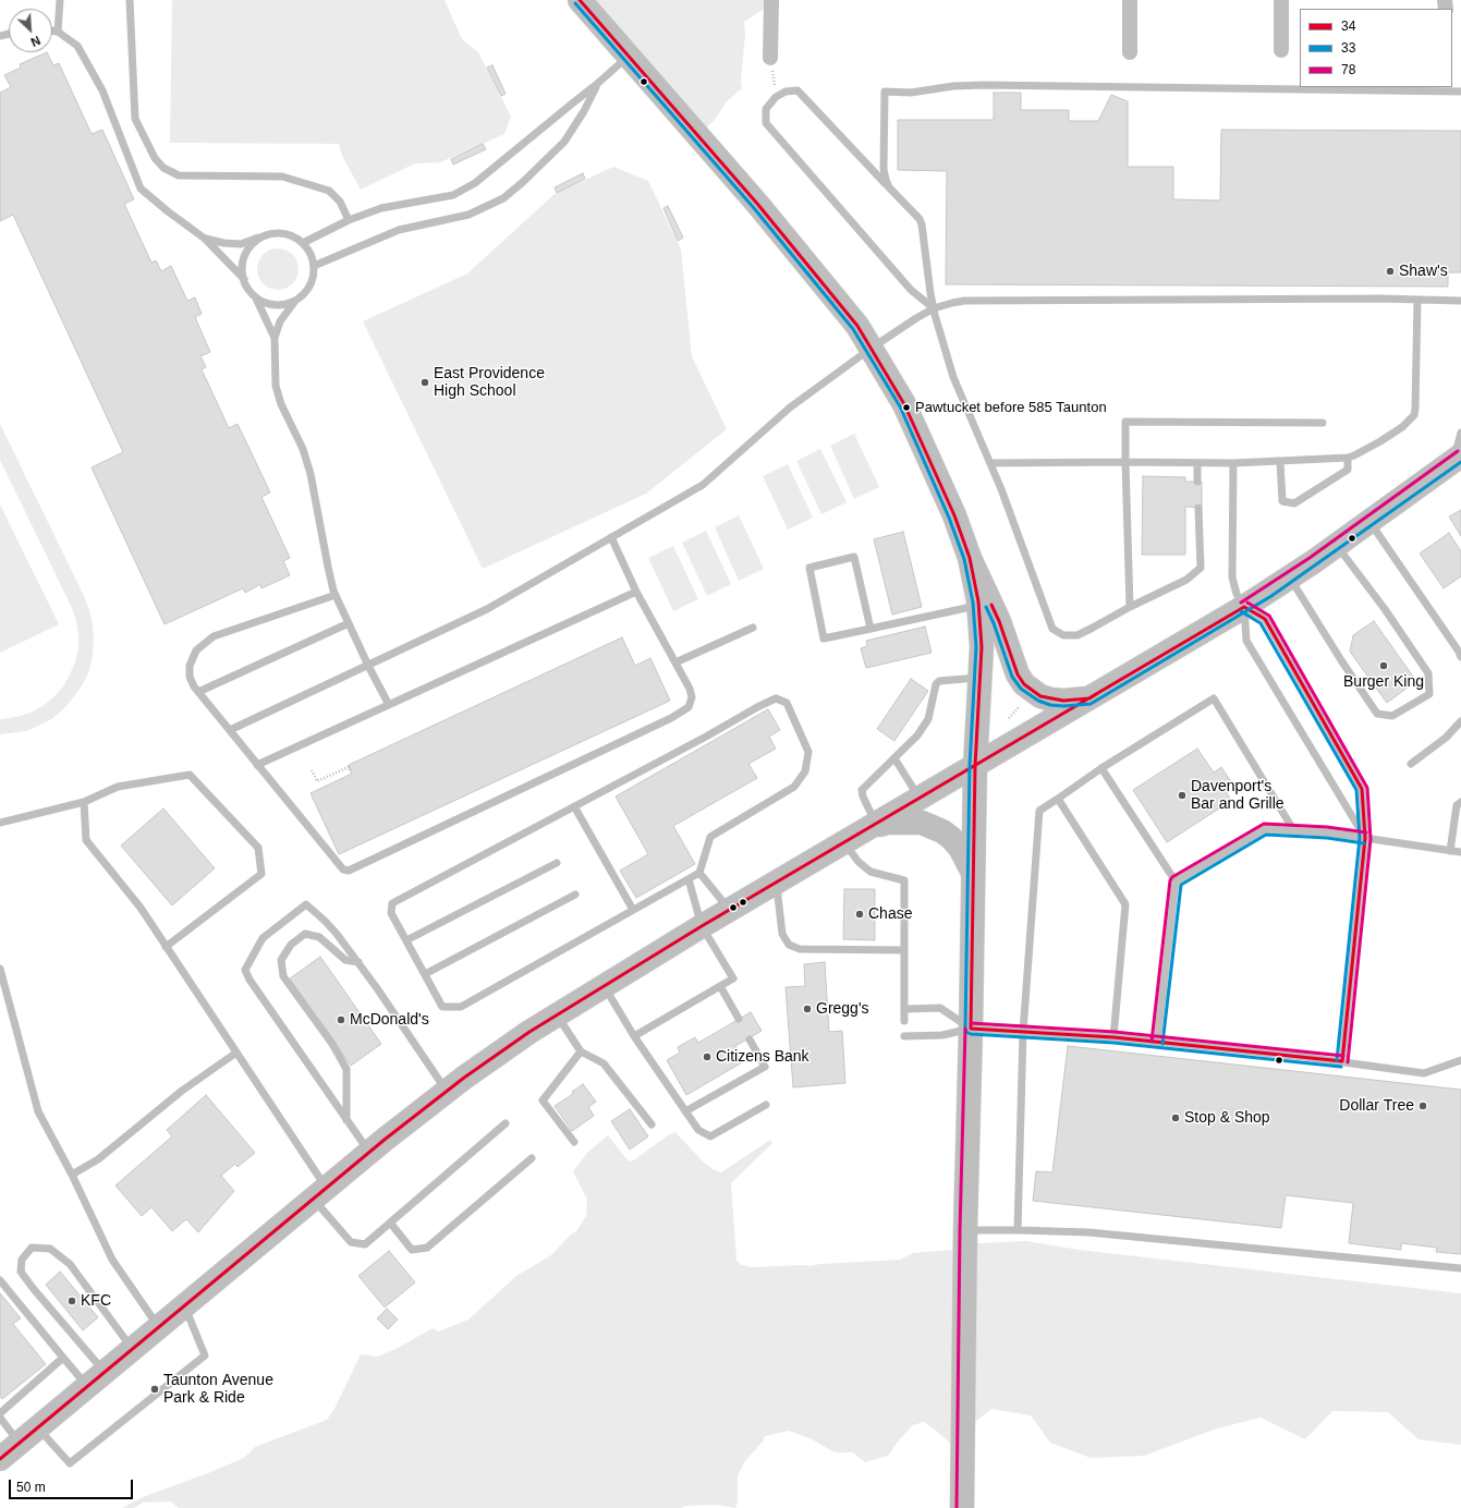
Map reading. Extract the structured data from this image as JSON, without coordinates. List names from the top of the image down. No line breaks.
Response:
{"places":["Shaw's","East Providence High School","Pawtucket before 585 Taunton","Burger King","Davenport's Bar and Grille","Chase","Gregg's","McDonald's","Citizens Bank","Dollar Tree","Stop & Shop","KFC","Taunton Avenue Park & Ride"],"lines":["transit line 34","transit line 33","transit line 78"],"legend":["34","33","78"],"scale_bar":"50 m","north":"bottom right"}
